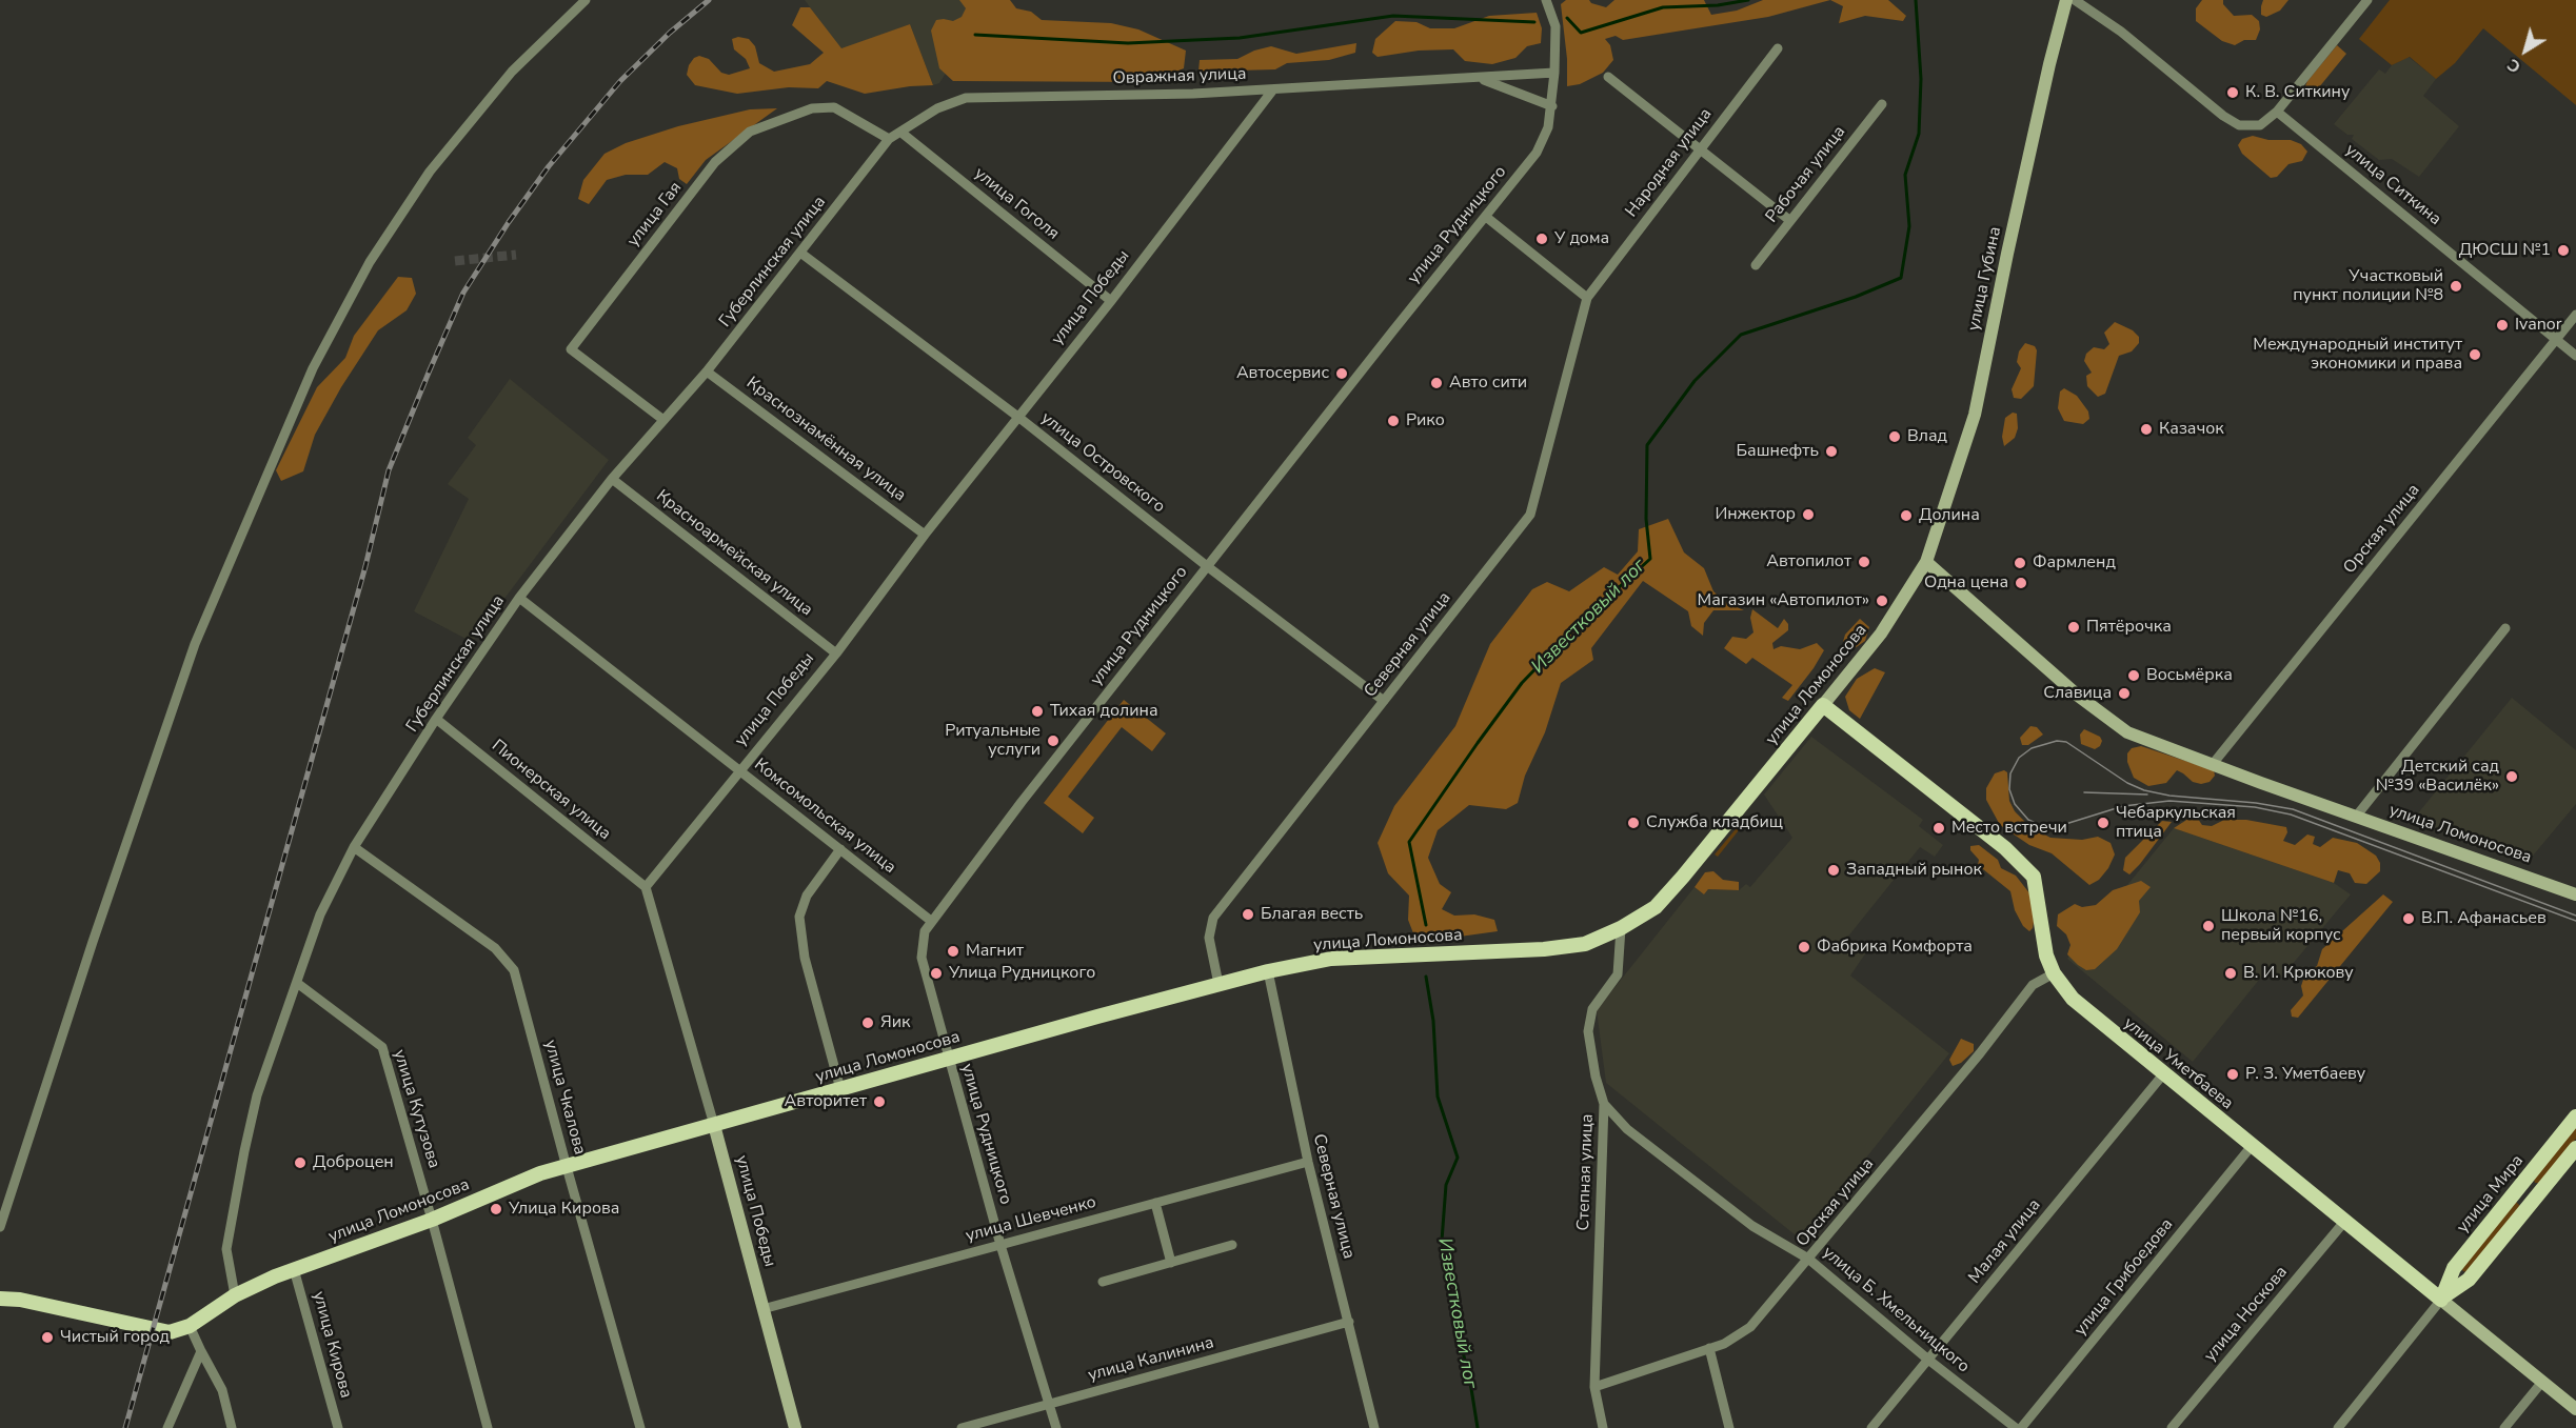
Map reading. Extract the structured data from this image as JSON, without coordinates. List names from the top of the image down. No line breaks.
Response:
{"streets":{"main road":["улица Ломоносова","улица Уметбаева","улица Мира"],"street":["Овражная улица","Народная улица","Рабочая улица","улица Ситкина","улица Гоголя","улица Гая","улица Рудницкого","Губерлинская улица","улица Губина","улица Победы","Краснознамённая улица","улица Островского","Орская улица","Красноармейская улица","Северная улица","Пионерская улица","Комсомольская улица","улица Чкалова","улица Кутузова","Степная улица","улица Шевченко","Малая улица","улица Грибоедова","улица Б. Хмельницкого","улица Носкова","улица Кирова","улица Калинина"]},"crossings":[["Овражная улица","улица Гоголя"],["Овражная улица","улица Гая"],["Овражная улица","улица Рудницкого"],["Овражная улица","Губерлинская улица"],["Овражная улица","улица Победы"],["Народная улица","Северная улица"],["улица Ситкина","Орская улица"],["улица Гоголя","улица Победы"],["улица Гая","Губерлинская улица"],["улица Рудницкого","улица Островского"],["улица Рудницкого","улица Ломоносова"],["улица Рудницкого","Комсомольская улица"],["улица Рудницкого","улица Шевченко"],["улица Рудницкого","улица Калинина"],["Губерлинская улица","Краснознамённая улица"],["Губерлинская улица","улица Островского"],["Губерлинская улица","Красноармейская улица"],["Губерлинская улица","улица Ломоносова"],["Губерлинская улица","Пионерская улица"],["Губерлинская улица","Комсомольская улица"],["Губерлинская улица","улица Чкалова"],["Губерлинская улица","улица Кутузова"],["улица Губина","улица Ломоносова"],["улица Победы","Краснознамённая улица"],["улица Победы","улица Островского"],["улица Победы","Красноармейская улица"],["улица Победы","улица Ломоносова"],["улица Победы","Пионерская улица"],["улица Победы","Комсомольская улица"],["улица Победы","улица Шевченко"],["улица Островского","Северная улица"],["Орская улица","улица Ломоносова"],["Орская улица","улица Уметбаева"],["Орская улица","Степная улица"],["Орская улица","улица Б. Хмельницкого"],["Северная улица","улица Ломоносова"],["Северная улица","улица Шевченко"],["Северная улица","улица Калинина"],["улица Ломоносова","улица Уметбаева"],["улица Ломоносова","улица Чкалова"],["улица Ломоносова","улица Кутузова"],["улица Ломоносова","Степная улица"],["улица Ломоносова","улица Кирова"],["улица Уметбаева","улица Мира"],["улица Уметбаева","Малая улица"],["улица Уметбаева","улица Грибоедова"],["улица Уметбаева","улица Носкова"],["Степная улица","улица Б. Хмельницкого"],["Малая улица","улица Б. Хмельницкого"]],"water":["Известковый лог"],"places":["К. В. Ситкину","У дома","ДЮСШ №1","Участковый пункт полиции №8","Ivanor","Международный институт экономики и права","Автосервис","Авто сити","Рико","Казачок","Влад","Башнефть","Инжектор","Долина","Автопилот","Фармленд","Одна цена","Магазин «Автопилот»","Пятёрочка","Восьмёрка","Славица","Тихая долина","Ритуальные услуги","Детский сад №39 «Василёк»","Служба кладбищ","Чебаркульская птица","Место встречи","Западный рынок","Благая весть","В.П. Афанасьев","Школа №16, первый корпус","Фабрика Комфорта","Магнит","Улица Рудницкого","В. И. Крюкову","Яик","Р. З. Уметбаеву","Авторитет","Доброцен","Улица Кирова","Чистый город"],"north":"bottom left"}
